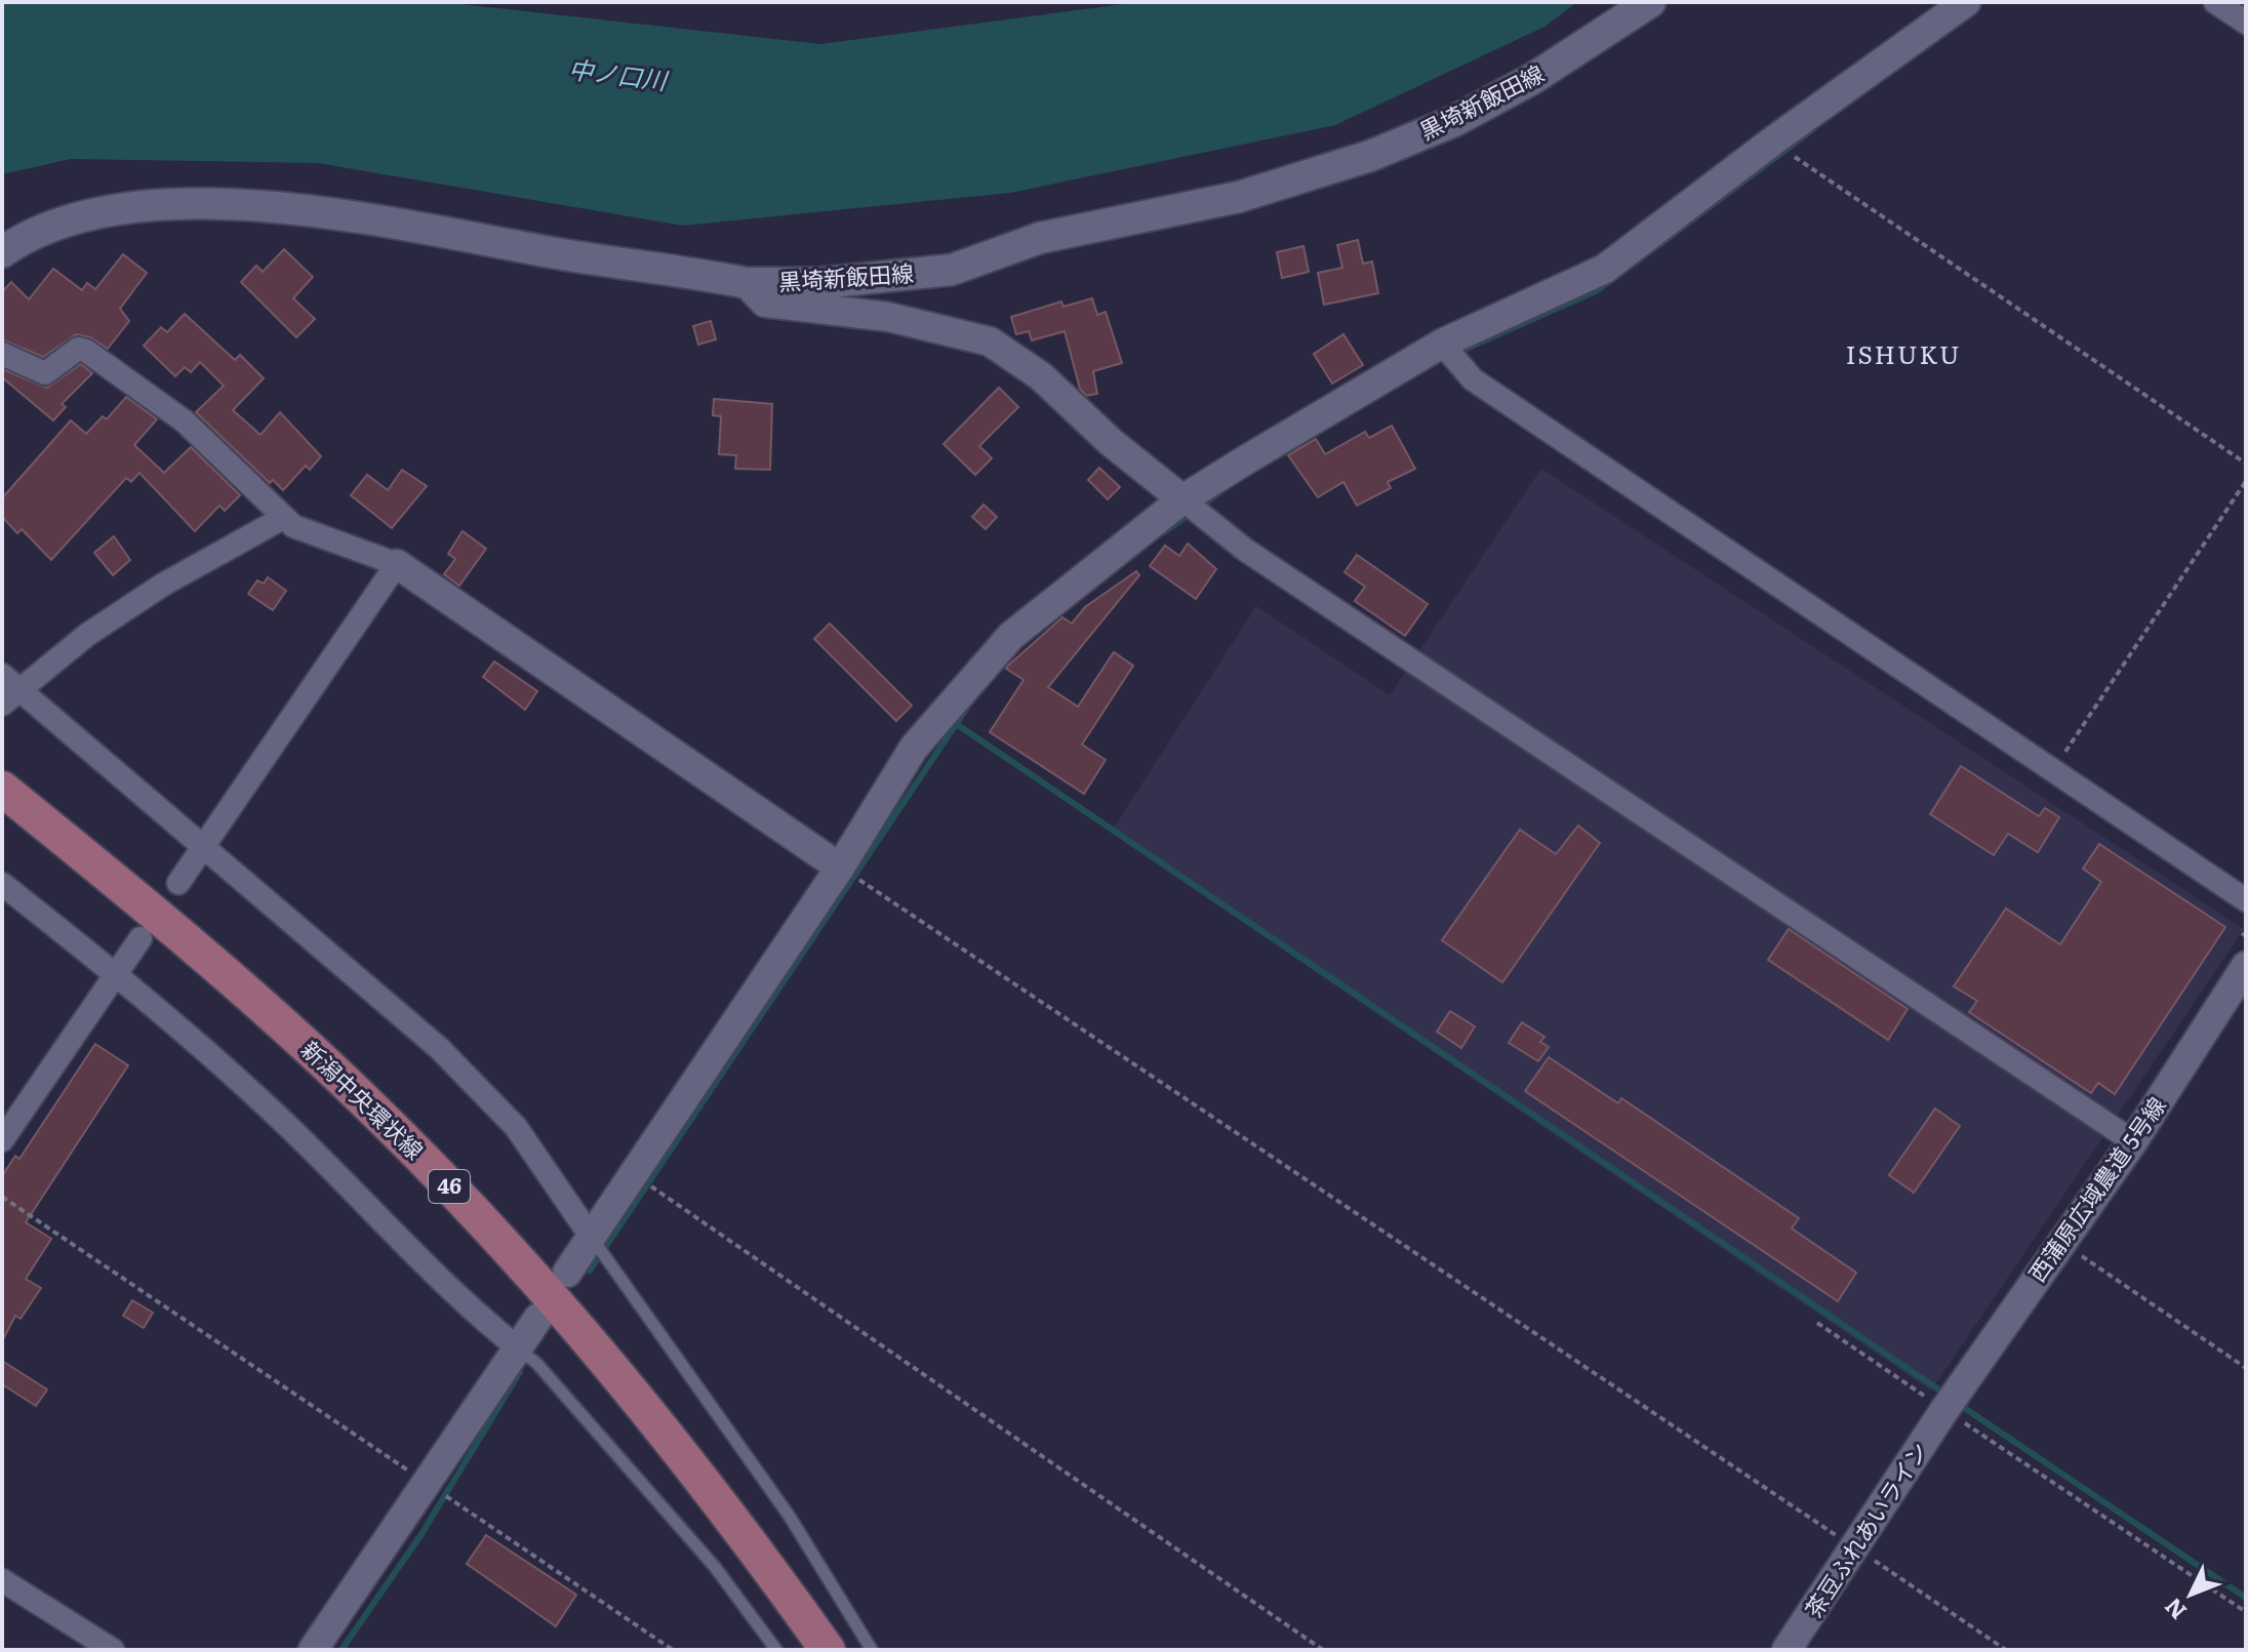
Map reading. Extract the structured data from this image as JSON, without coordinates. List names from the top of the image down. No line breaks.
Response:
{"streets":{"main road":["黒埼新飯田線","新潟中央環状線","46"],"street":["西蒲原広域農道 5号線","茶豆ふれあいライン"]},"crossings":[["西蒲原広域農道 5号線","茶豆ふれあいライン"]],"districts":["ISHUKU"],"water":["中ノ口川"],"north":"bottom left"}
